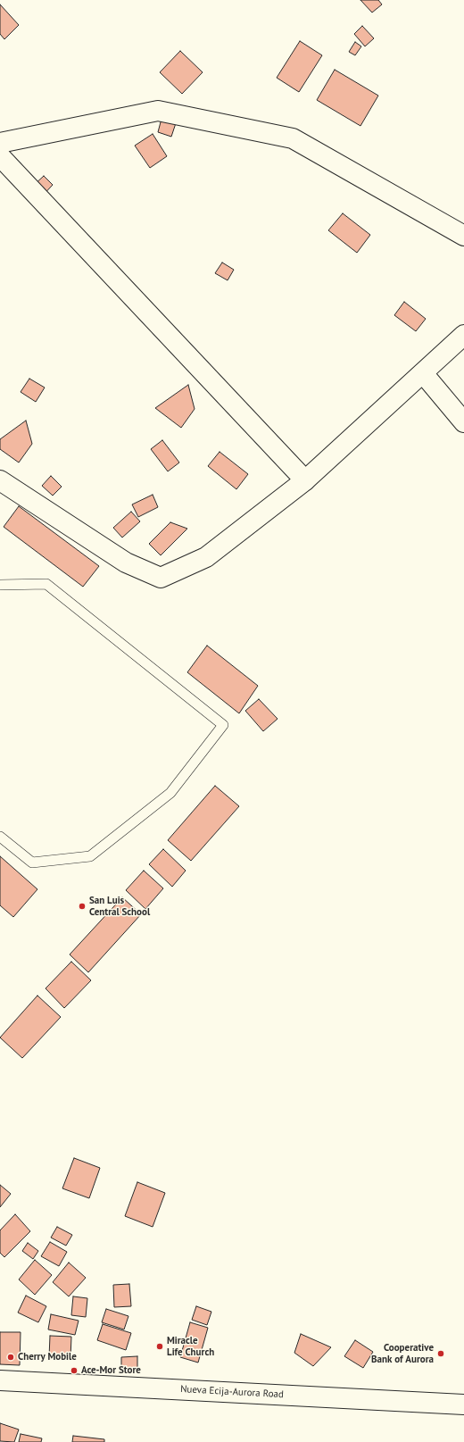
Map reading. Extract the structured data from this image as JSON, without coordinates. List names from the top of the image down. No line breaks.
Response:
{"streets":{"street":["Nueva Ecija-Aurora Road"]},"places":["San Luis Central School","Miracle Life Church","Cooperative Bank of Aurora","Cherry Mobile","Ace-Mor Store"]}
